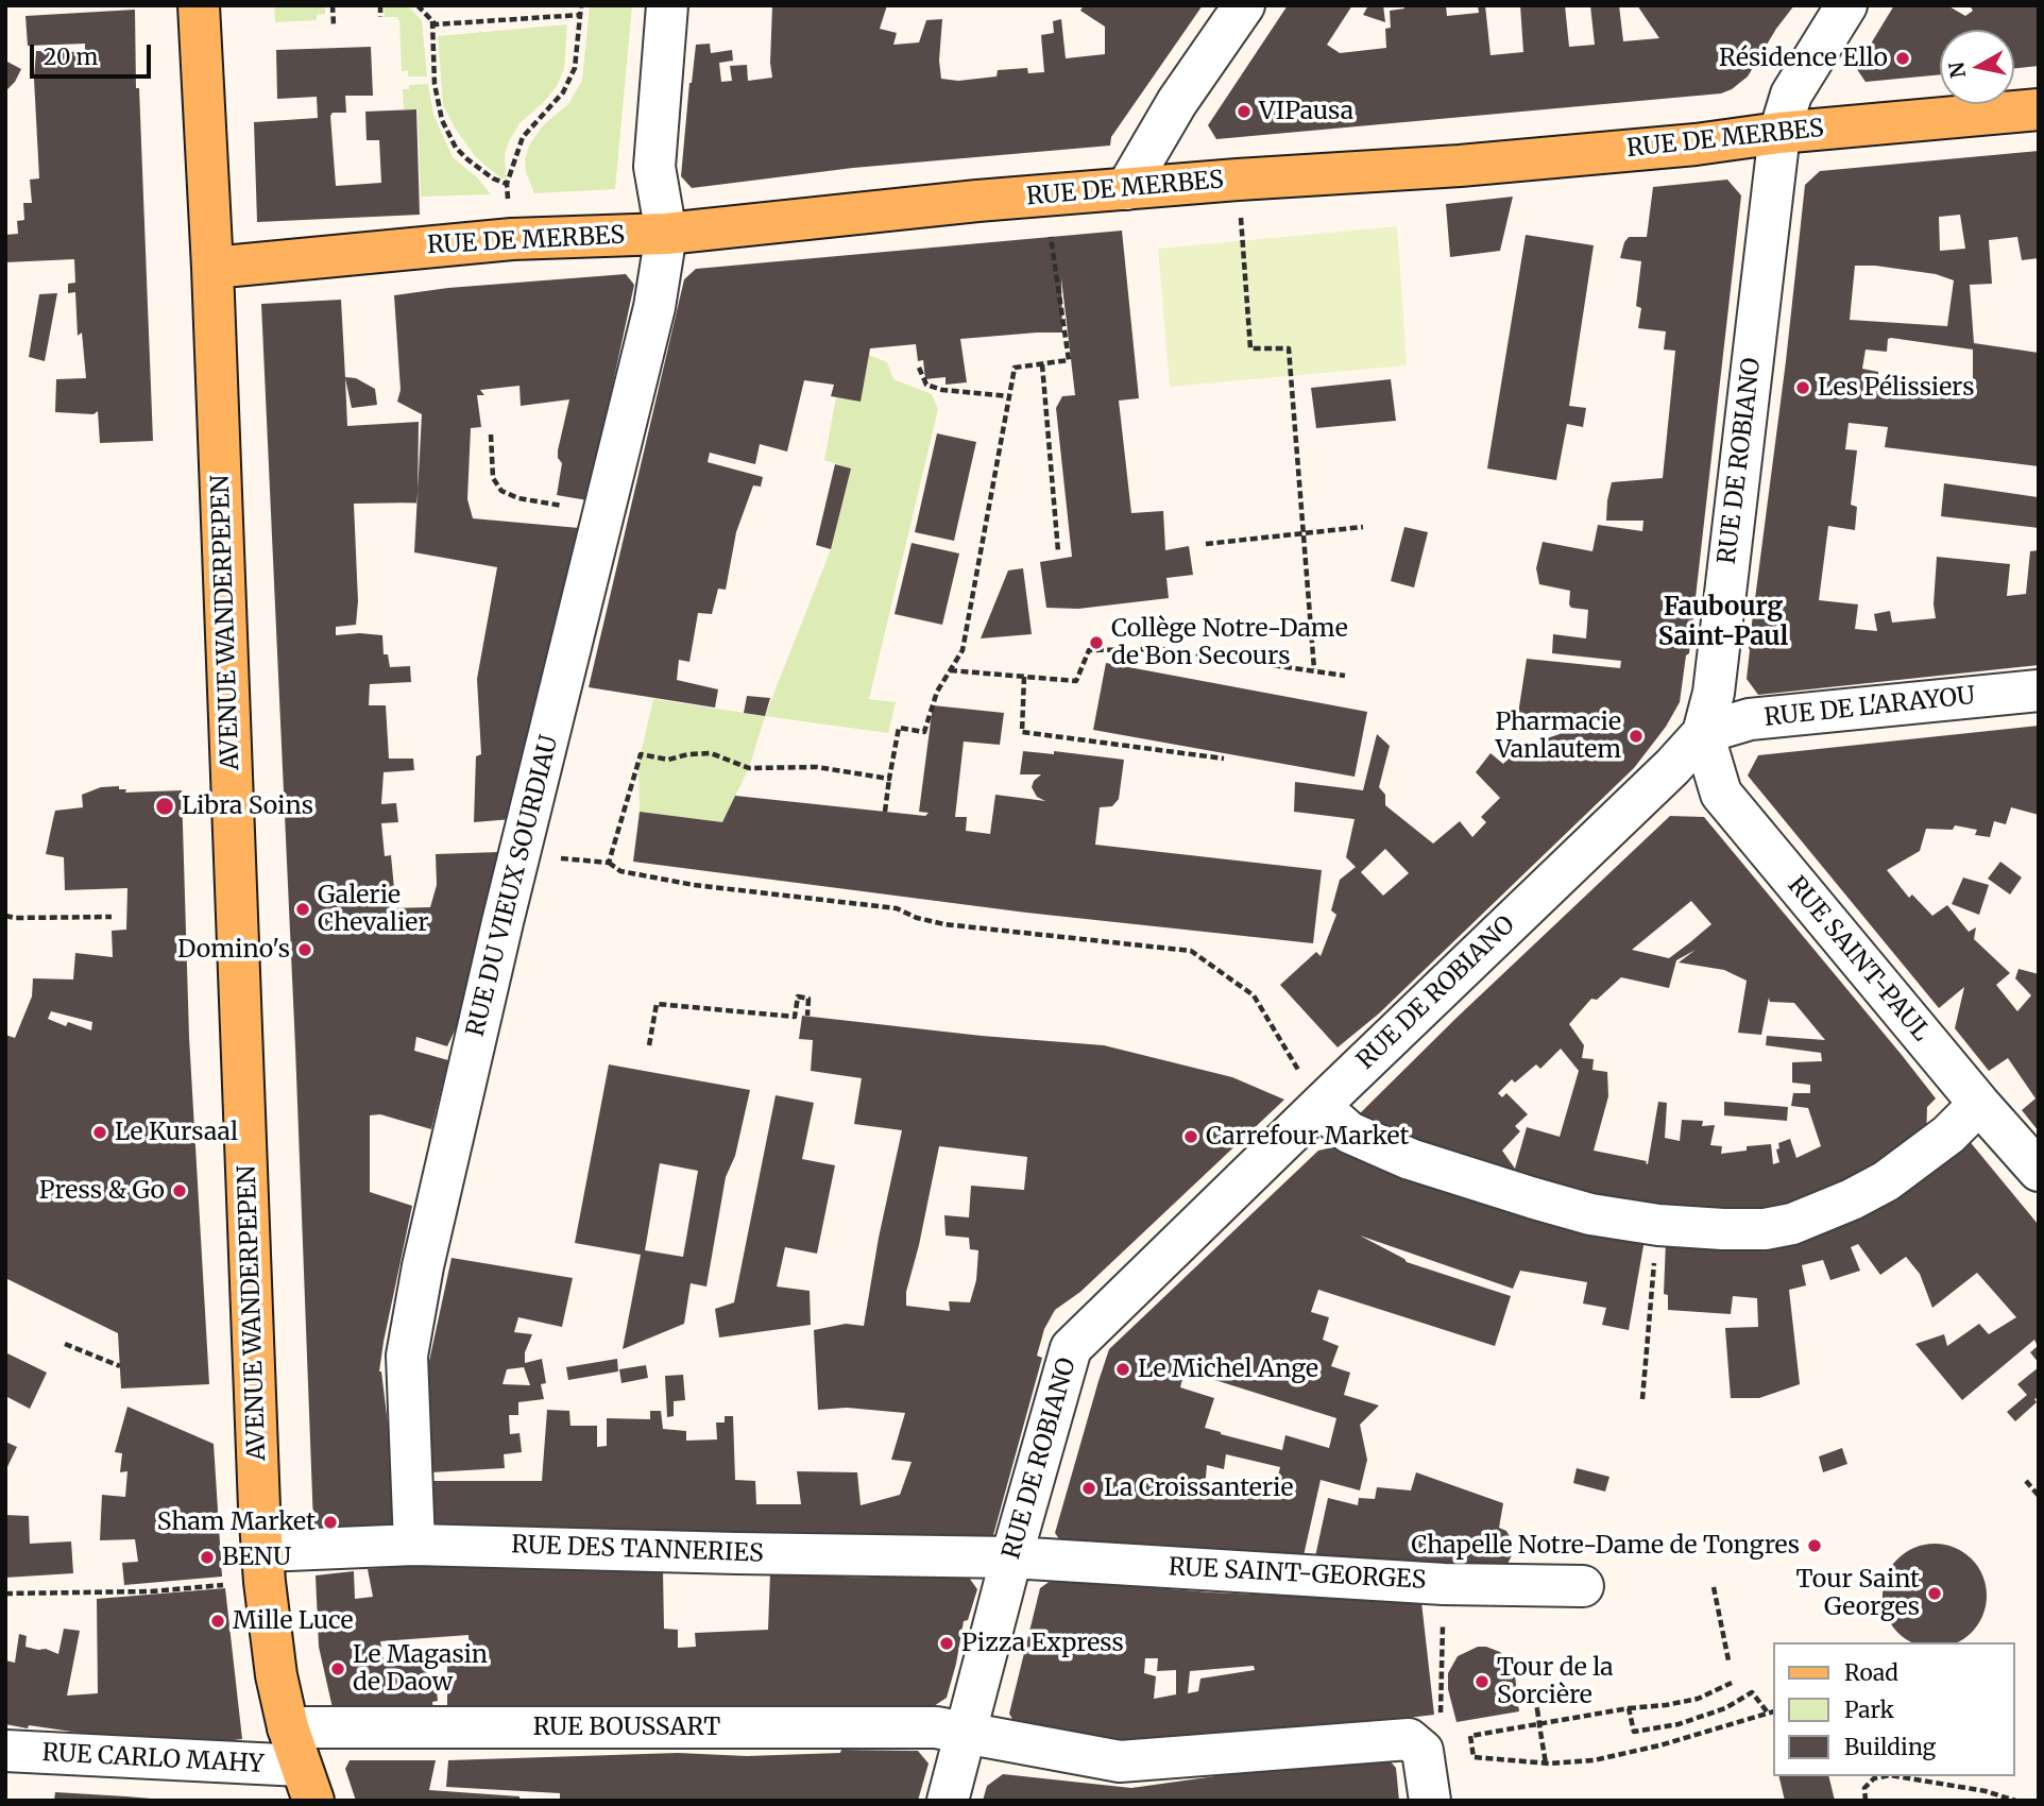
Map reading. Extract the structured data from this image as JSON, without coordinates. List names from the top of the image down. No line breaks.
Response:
{"streets":{"main road":["RUE DE MERBES","AVENUE WANDERPEPEN"],"street":["RUE DE ROBIANO","RUE DE L'ARAYOU","RUE DU VIEUX SOURDIAU","RUE SAINT-PAUL","RUE DES TANNERIES","RUE SAINT-GEORGES","RUE BOUSSART","RUE CARLO MAHY"]},"crossings":[["RUE DE MERBES","RUE DE ROBIANO"],["RUE DE MERBES","AVENUE WANDERPEPEN"],["RUE DE MERBES","RUE DU VIEUX SOURDIAU"],["RUE DE ROBIANO","RUE DE L'ARAYOU"],["RUE DE ROBIANO","RUE SAINT-PAUL"],["RUE DE ROBIANO","RUE DES TANNERIES"],["RUE DE ROBIANO","RUE SAINT-GEORGES"],["RUE DE ROBIANO","RUE BOUSSART"],["AVENUE WANDERPEPEN","RUE DES TANNERIES"],["AVENUE WANDERPEPEN","RUE BOUSSART"],["AVENUE WANDERPEPEN","RUE CARLO MAHY"],["RUE DE L'ARAYOU","RUE SAINT-PAUL"],["RUE DU VIEUX SOURDIAU","RUE DES TANNERIES"],["RUE DES TANNERIES","RUE SAINT-GEORGES"]],"districts":["Faubourg Saint-Paul"],"places":["Résidence Ello","VIPausa","Les Pélissiers","Collège Notre-Dame de Bon Secours","Pharmacie Vanlautem","Libra Soins","Galerie Chevalier","Domino's","Le Kursaal","Carrefour Market","Press & Go","Le Michel Ange","La Croissanterie","Sham Market","Chapelle Notre-Dame de Tongres","BENU","Tour Saint Georges","Mille Luce","Pizza Express","Le Magasin de Daow","Tour de la Sorcière"],"legend":["Road","Park","Building"],"scale_bar":"20 m","north":"left"}
